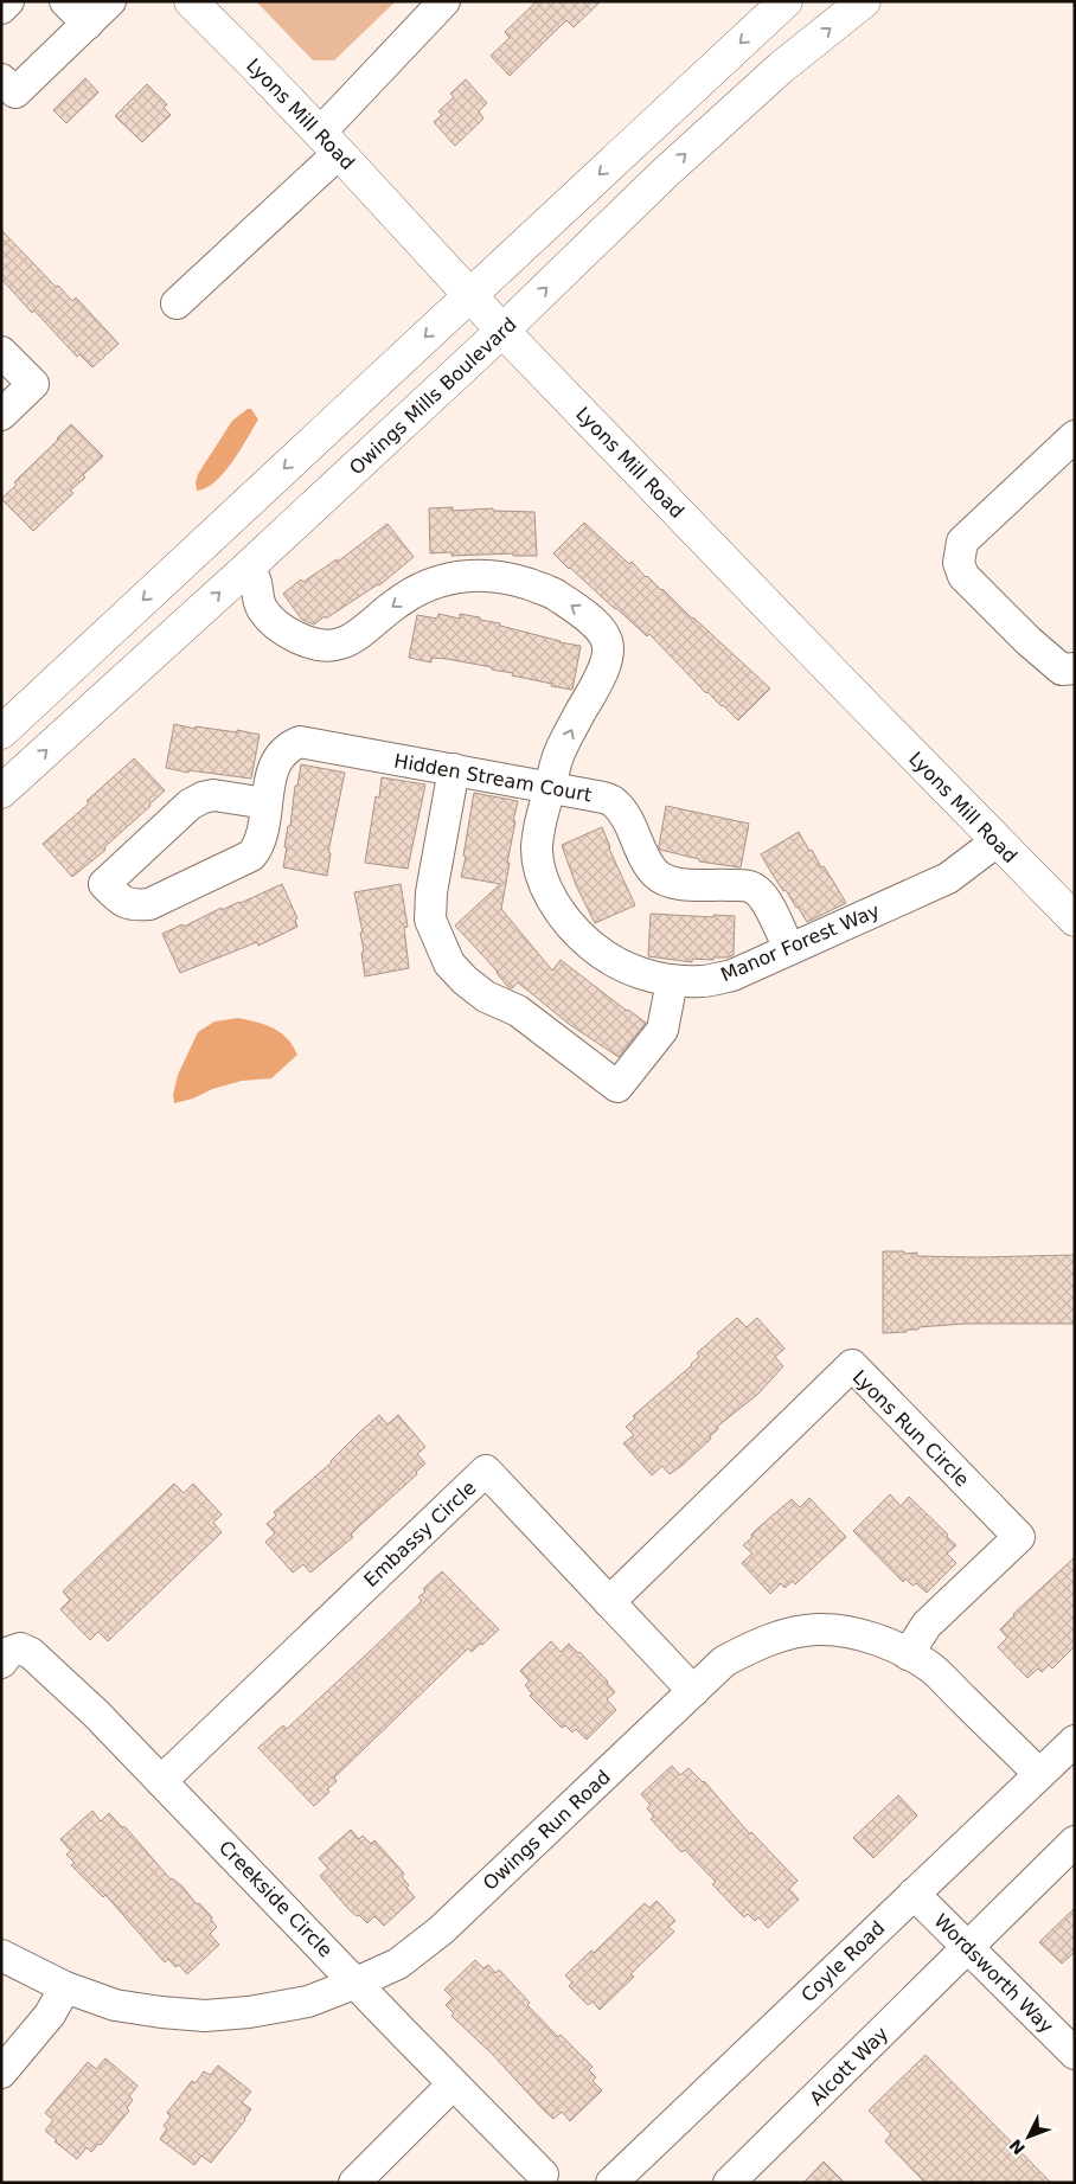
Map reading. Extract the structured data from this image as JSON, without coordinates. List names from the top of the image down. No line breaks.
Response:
{"streets":{"main road":["Lyons Mill Road","Owings Mills Boulevard"],"street":["Hidden Stream Court","Manor Forest Way","Lyons Run Circle","Embassy Circle","Owings Run Road","Creekside Circle","Coyle Road","Wordsworth Way","Alcott Way"]},"crossings":[["Lyons Mill Road","Owings Mills Boulevard"],["Lyons Mill Road","Manor Forest Way"],["Owings Mills Boulevard","Manor Forest Way"],["Hidden Stream Court","Manor Forest Way"],["Lyons Run Circle","Embassy Circle"],["Lyons Run Circle","Owings Run Road"],["Embassy Circle","Owings Run Road"],["Embassy Circle","Creekside Circle"],["Owings Run Road","Creekside Circle"],["Owings Run Road","Coyle Road"],["Coyle Road","Wordsworth Way"],["Wordsworth Way","Alcott Way"]],"north":"bottom left"}
